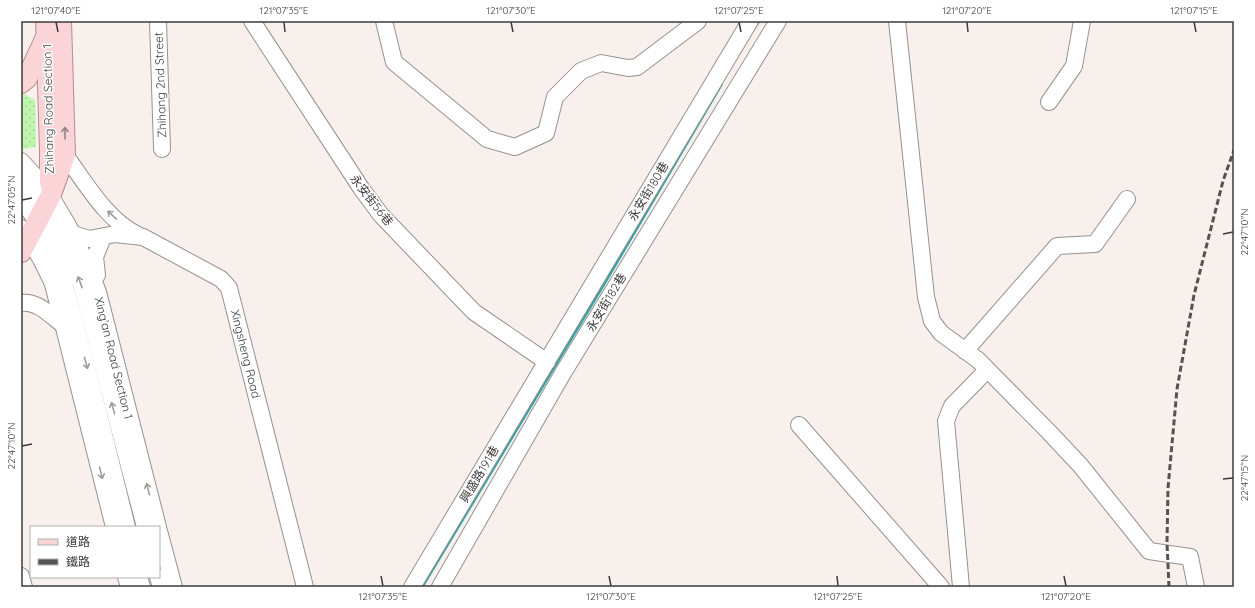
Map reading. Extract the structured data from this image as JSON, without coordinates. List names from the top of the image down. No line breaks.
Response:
{"streets":{"main road":["Zhihang Road Section 1"],"street":["Zhihang 2nd Street","永安街180巷","永安街56巷","永安街182巷","Xingsheng Road","Xing’an Road Section 1","興盛路191巷"]},"crossings":[["Zhihang Road Section 1","Xing’an Road Section 1"],["永安街180巷","永安街56巷"],["永安街180巷","興盛路191巷"],["永安街56巷","興盛路191巷"],["Xingsheng Road","Xing’an Road Section 1"]],"legend":["道路","鐵路"],"coordinates":["121°07'40\"E","121°07'35\"E","121°07'30\"E","121°07'25\"E","121°07'20\"E","121°07'15\"E","22°47'05\"N","22°47'10\"N","22°47'15\"N"]}
